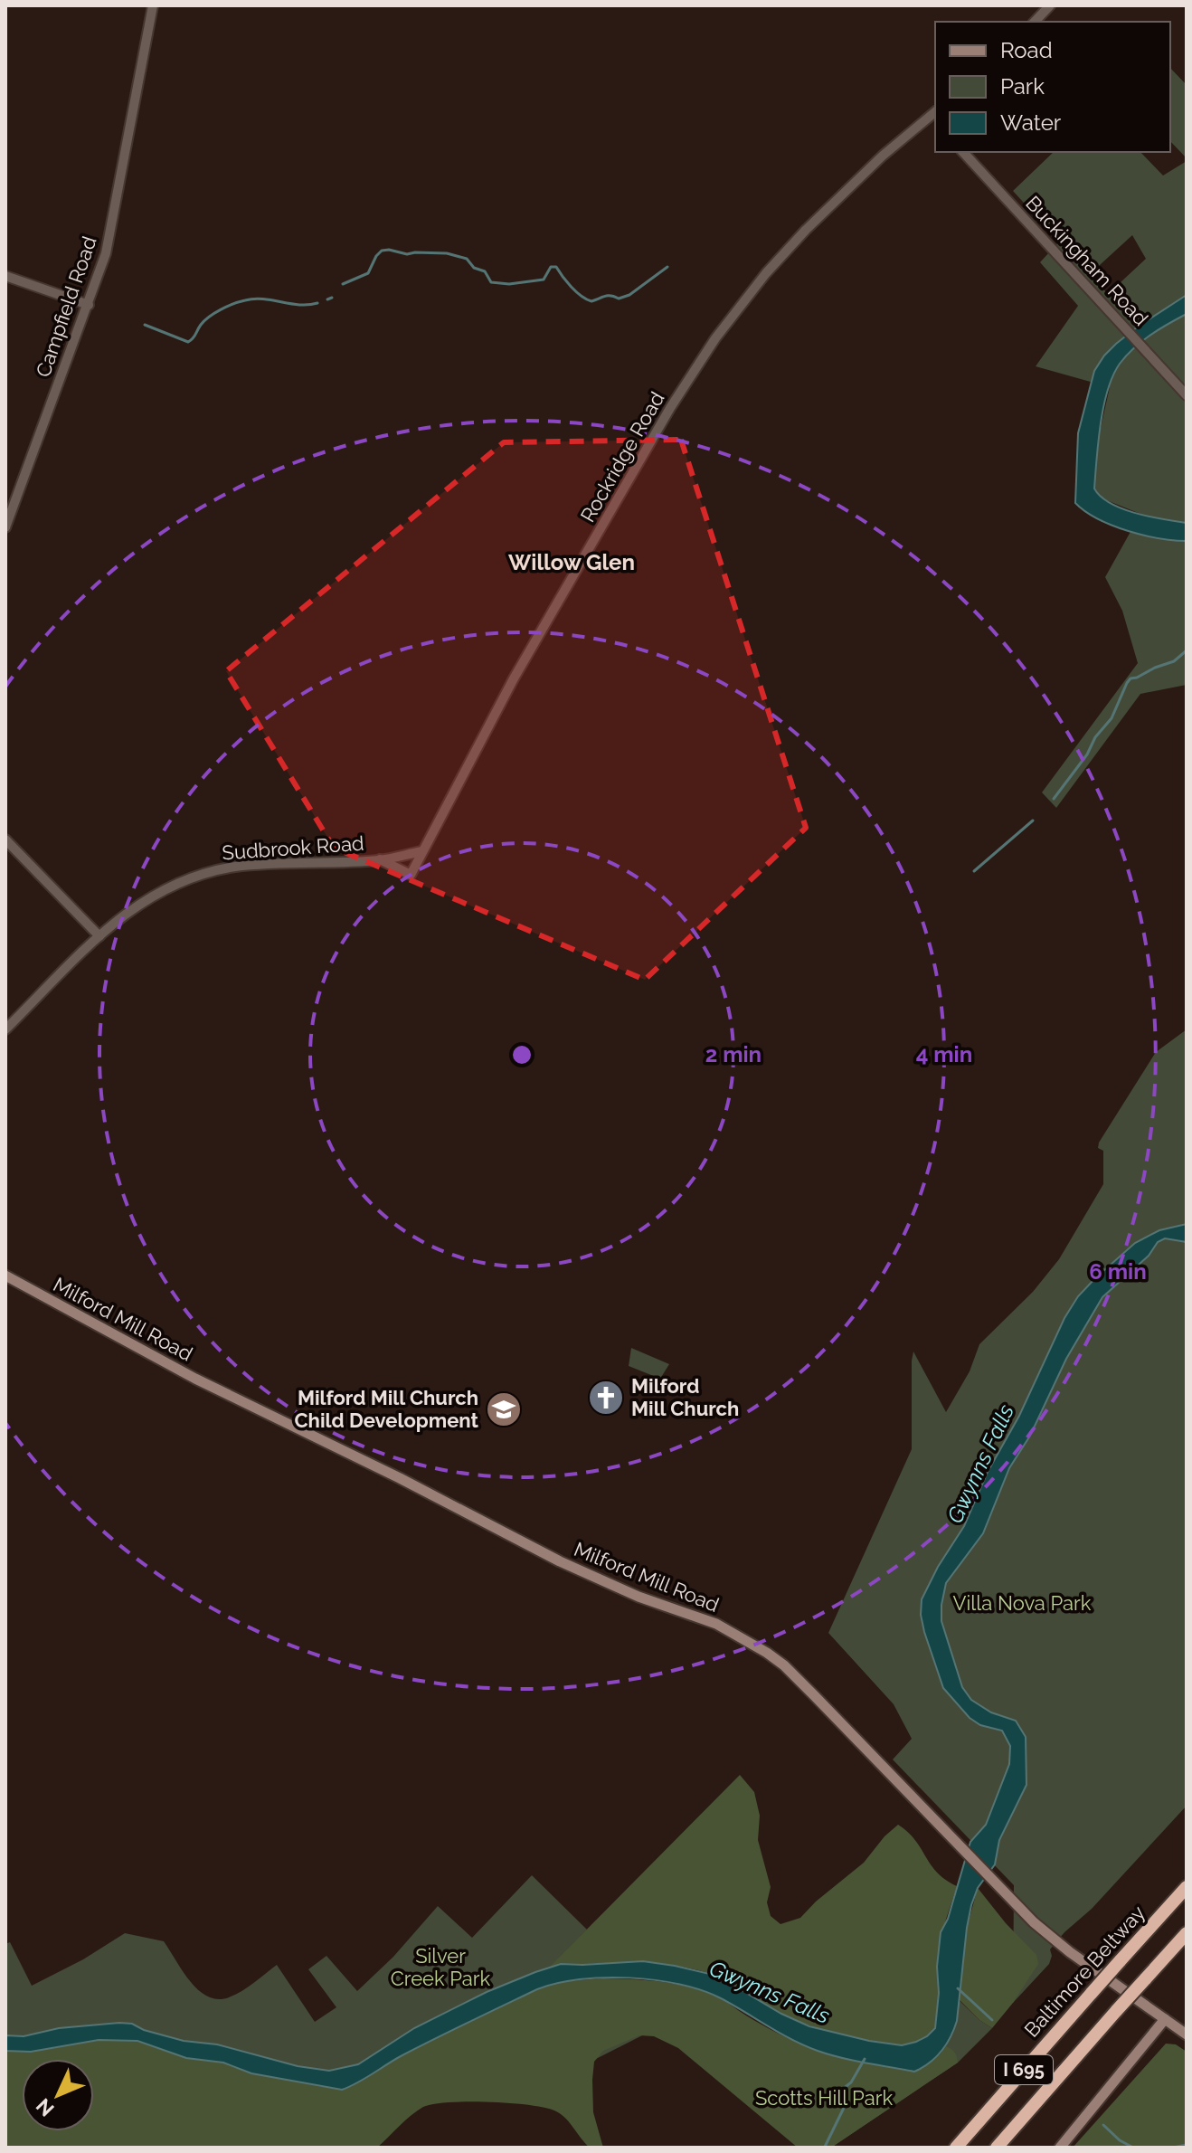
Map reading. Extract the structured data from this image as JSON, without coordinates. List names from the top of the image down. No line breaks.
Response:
{"streets":{"highway":["Baltimore Beltway","I 695"],"main road":["Milford Mill Road"],"street":["Buckingham Road","Campfield Road","Rockridge Road","Sudbrook Road"]},"crossings":[["Rockridge Road","Sudbrook Road"]],"districts":["Willow Glen"],"water":["Gwynns Falls"],"parks":["Villa Nova Park","Silver Creek Park","Scotts Hill Park"],"places":{"church":["Milford Mill Church"],"school or university":["Milford Mill Church Child Development"]},"legend":["Road","Park","Water"],"north":"bottom left","rings":["2 min","4 min","6 min"]}
